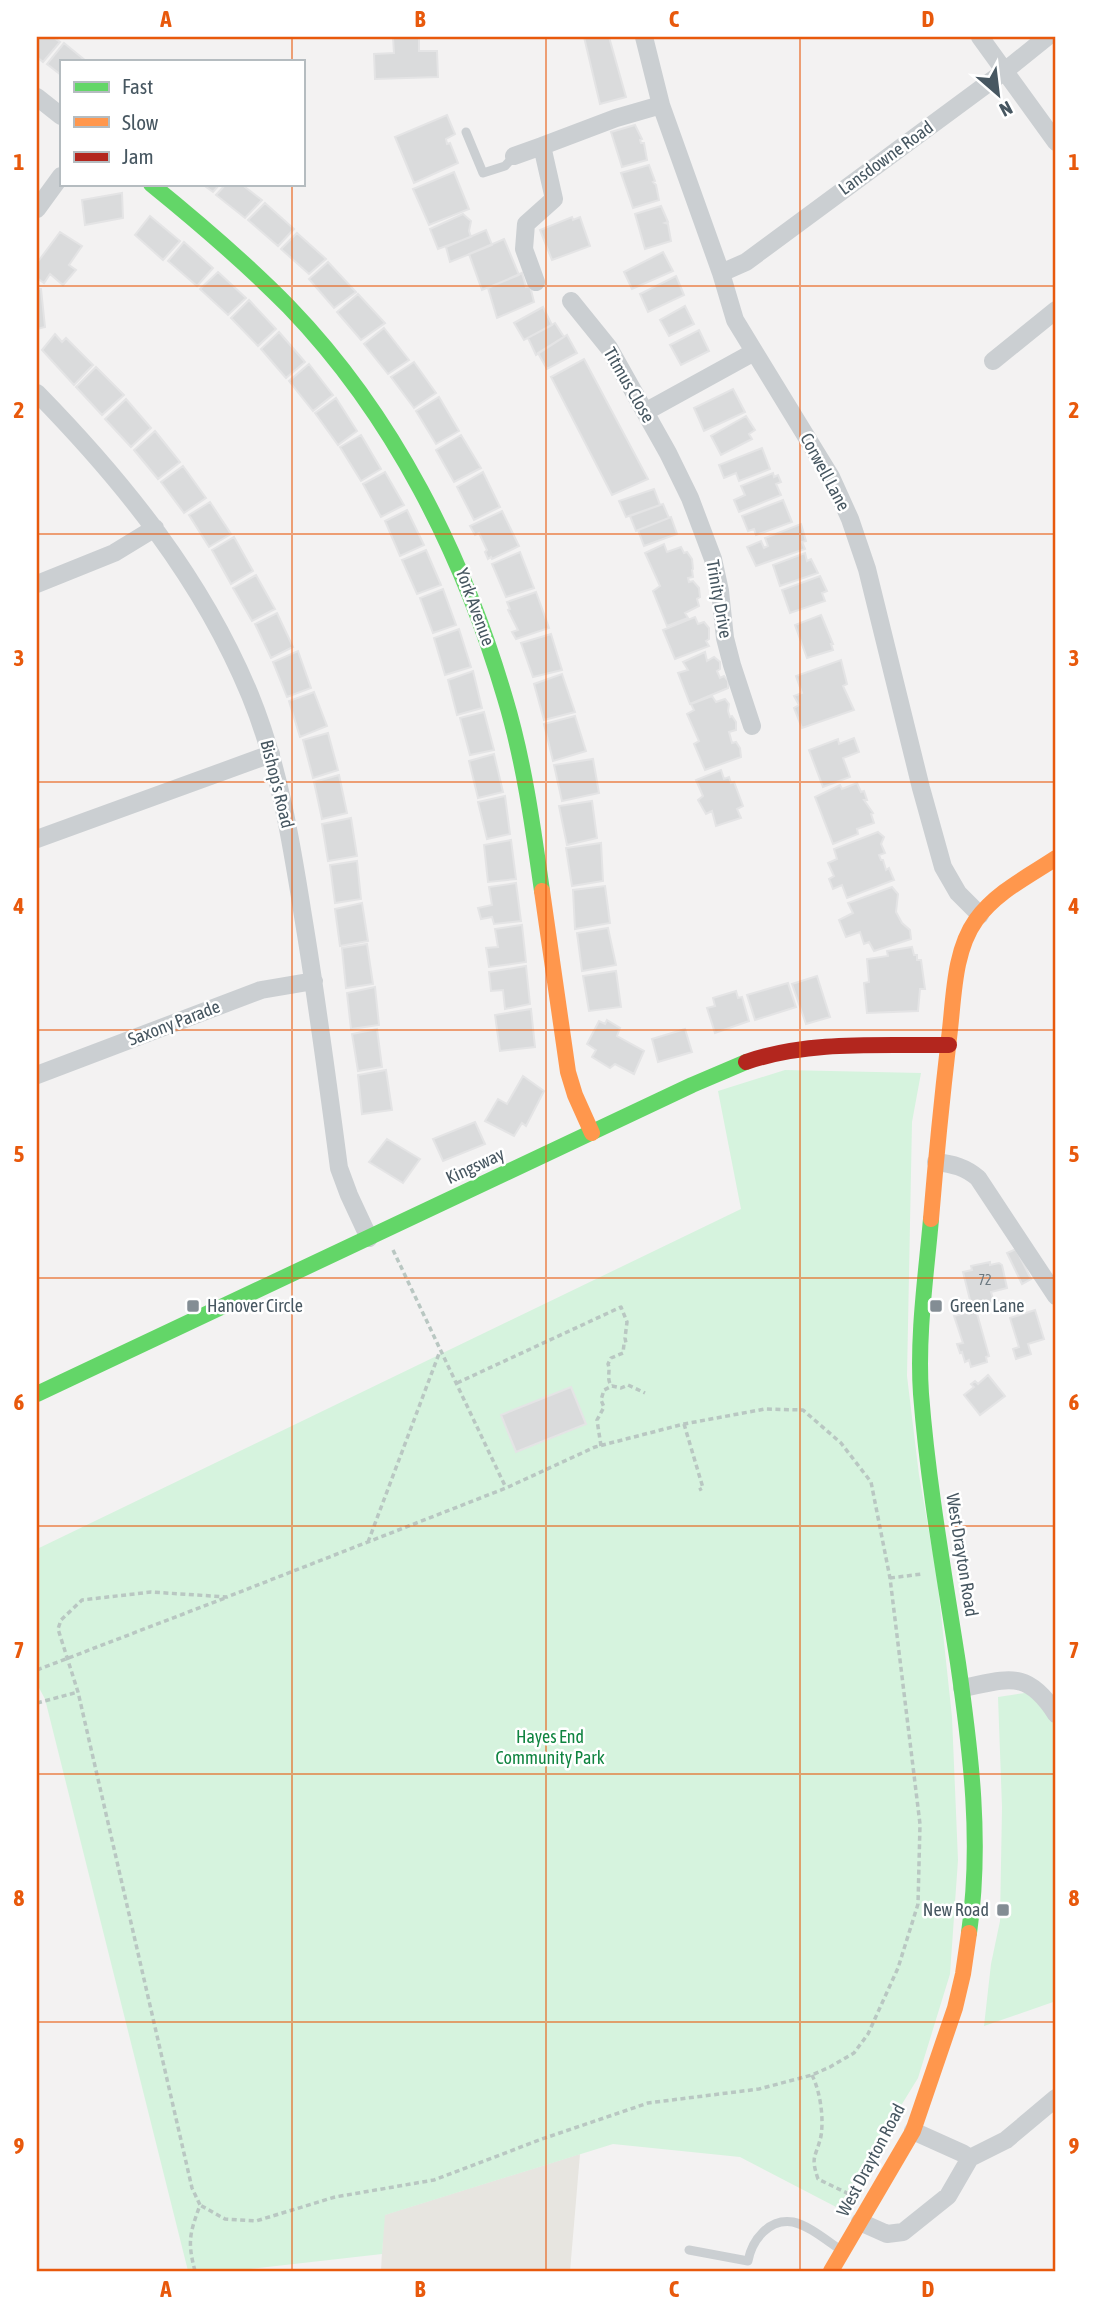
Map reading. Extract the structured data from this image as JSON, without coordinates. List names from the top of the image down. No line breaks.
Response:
{"streets":{"street":["Lansdowne Road","Titmus Close","Corwell Lane","Trinity Drive","York Avenue","Bishop's Road","Saxony Parade","Kingsway","West Drayton Road"]},"crossings":[["Lansdowne Road","Corwell Lane"],["Titmus Close","Trinity Drive"],["Corwell Lane","West Drayton Road"],["York Avenue","Kingsway"],["Bishop's Road","Saxony Parade"],["Bishop's Road","Kingsway"],["Kingsway","West Drayton Road"]],"parks":["Hayes End Community Park"],"places":{"transit":["Hanover Circle","Green Lane","New Road"]},"house_numbers":["72"],"legend":["Fast","Slow","Jam"],"north":"bottom right","grid":{"columns":["A","B","C","D"],"rows":["1","2","3","4","5","6","7","8","9"]}}
